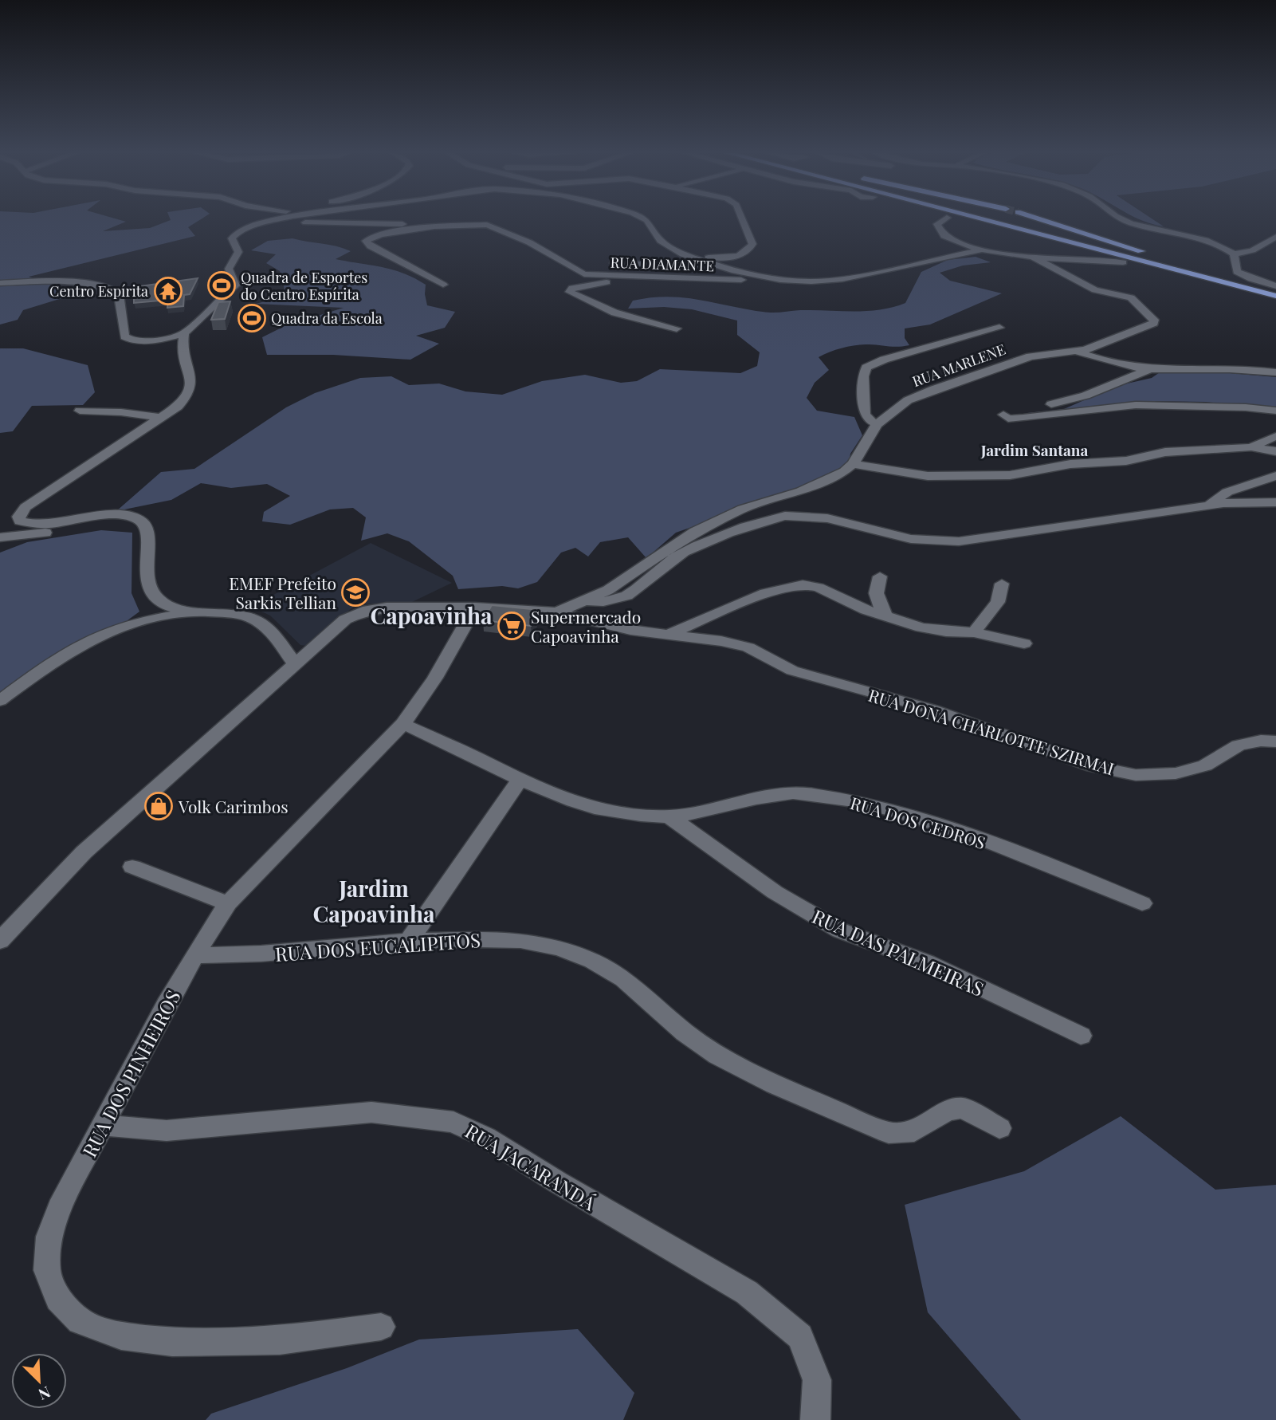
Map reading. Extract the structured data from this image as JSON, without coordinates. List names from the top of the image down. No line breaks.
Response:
{"streets":{"street":["RUA DIAMANTE","RUA MARLENE","RUA DONA CHARLOTTE SZIRMAI","RUA DOS CEDROS","RUA DOS EUCALIPITOS","RUA DAS PALMEIRAS","RUA DOS PINHEIROS","RUA JACARANDÁ"]},"crossings":[["RUA MARLENE","RUA DONA CHARLOTTE SZIRMAI"],["RUA DONA CHARLOTTE SZIRMAI","RUA DOS PINHEIROS"],["RUA DOS CEDROS","RUA DAS PALMEIRAS"],["RUA DOS CEDROS","RUA DOS PINHEIROS"],["RUA DOS EUCALIPITOS","RUA DOS PINHEIROS"],["RUA DOS PINHEIROS","RUA JACARANDÁ"]],"districts":["Jardim Santana","Capoavinha","Jardim Capoavinha"],"places":{"sports":["Quadra de Esportes do Centro Espírita","Quadra da Escola"],"temple":["Centro Espírita"],"school or university":["EMEF Prefeito Sarkis Tellian"],"supermarket":["Supermercado Capoavinha"],"shop":["Volk Carimbos"]},"north":"bottom right"}
